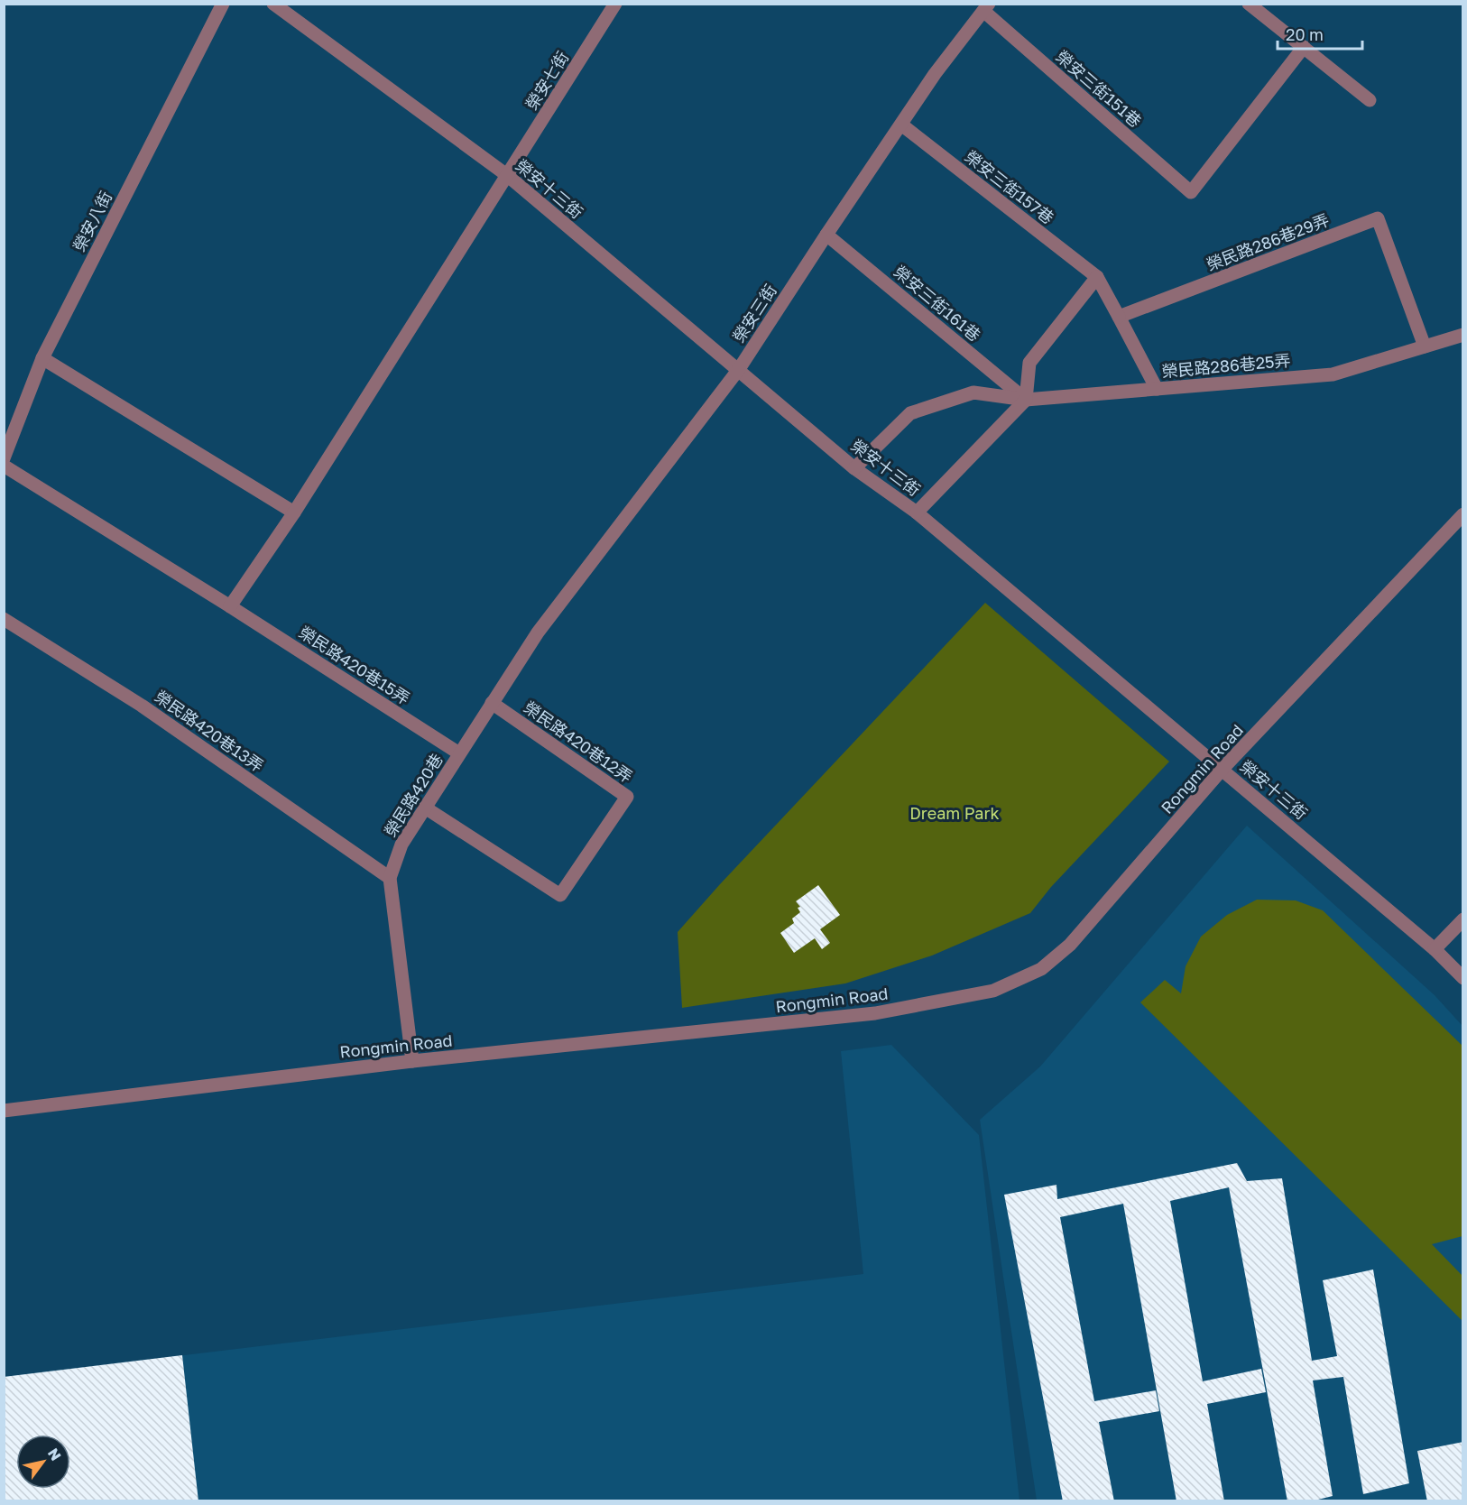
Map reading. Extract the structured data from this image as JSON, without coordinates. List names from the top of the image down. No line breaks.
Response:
{"streets":{"street":["榮安七街","榮安三街151巷","榮安三街157巷","榮安十三街","榮安八街","榮民路286巷29弄","榮安三街161巷","榮安三街","榮民路286巷25弄","榮民路420巷15弄","榮民路420巷13弄","榮民路420巷12弄","Rongmin Road","榮民路420巷"]},"crossings":[["榮安七街","榮安十三街"],["榮安七街","榮民路420巷15弄"],["榮安三街151巷","榮安三街"],["榮安三街157巷","榮安三街"],["榮安十三街","榮安三街"],["榮安十三街","榮民路286巷25弄"],["榮安十三街","Rongmin Road"],["榮民路286巷29弄","榮民路286巷25弄"],["榮安三街161巷","榮安三街"],["榮安三街161巷","榮民路286巷25弄"],["榮安三街","榮民路420巷"],["榮民路420巷15弄","榮民路420巷"],["榮民路420巷13弄","榮民路420巷"],["榮民路420巷12弄","榮民路420巷"],["Rongmin Road","榮民路420巷"]],"parks":["Dream Park"],"scale_bar":"20 m","north":"top right"}
